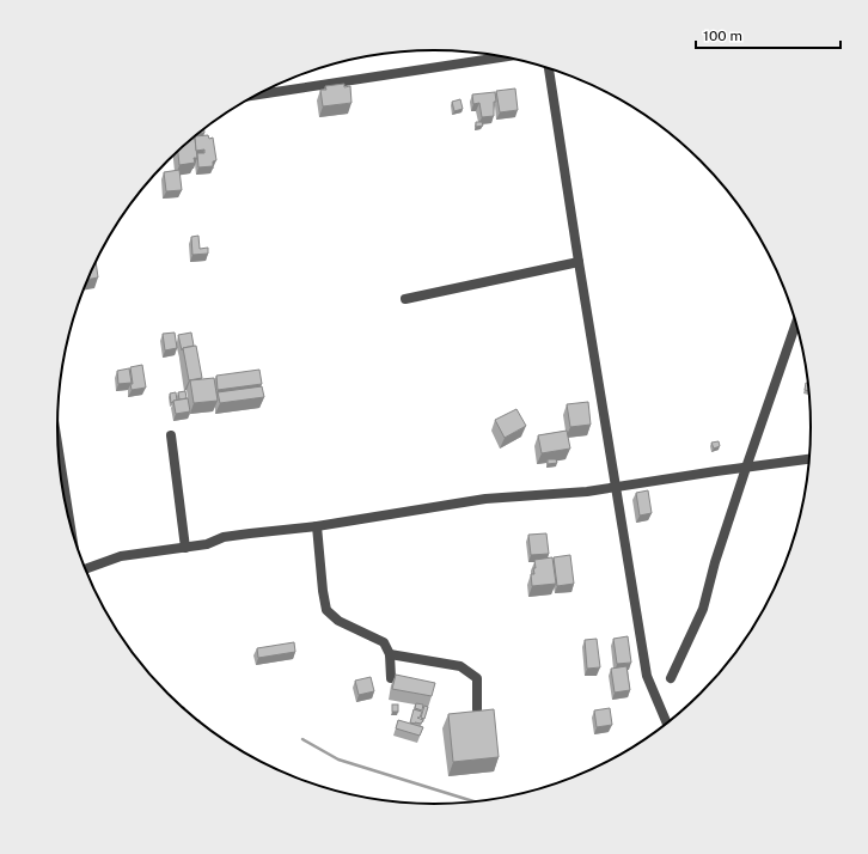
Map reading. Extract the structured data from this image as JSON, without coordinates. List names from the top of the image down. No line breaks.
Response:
{"scale_bar":"100 m"}
